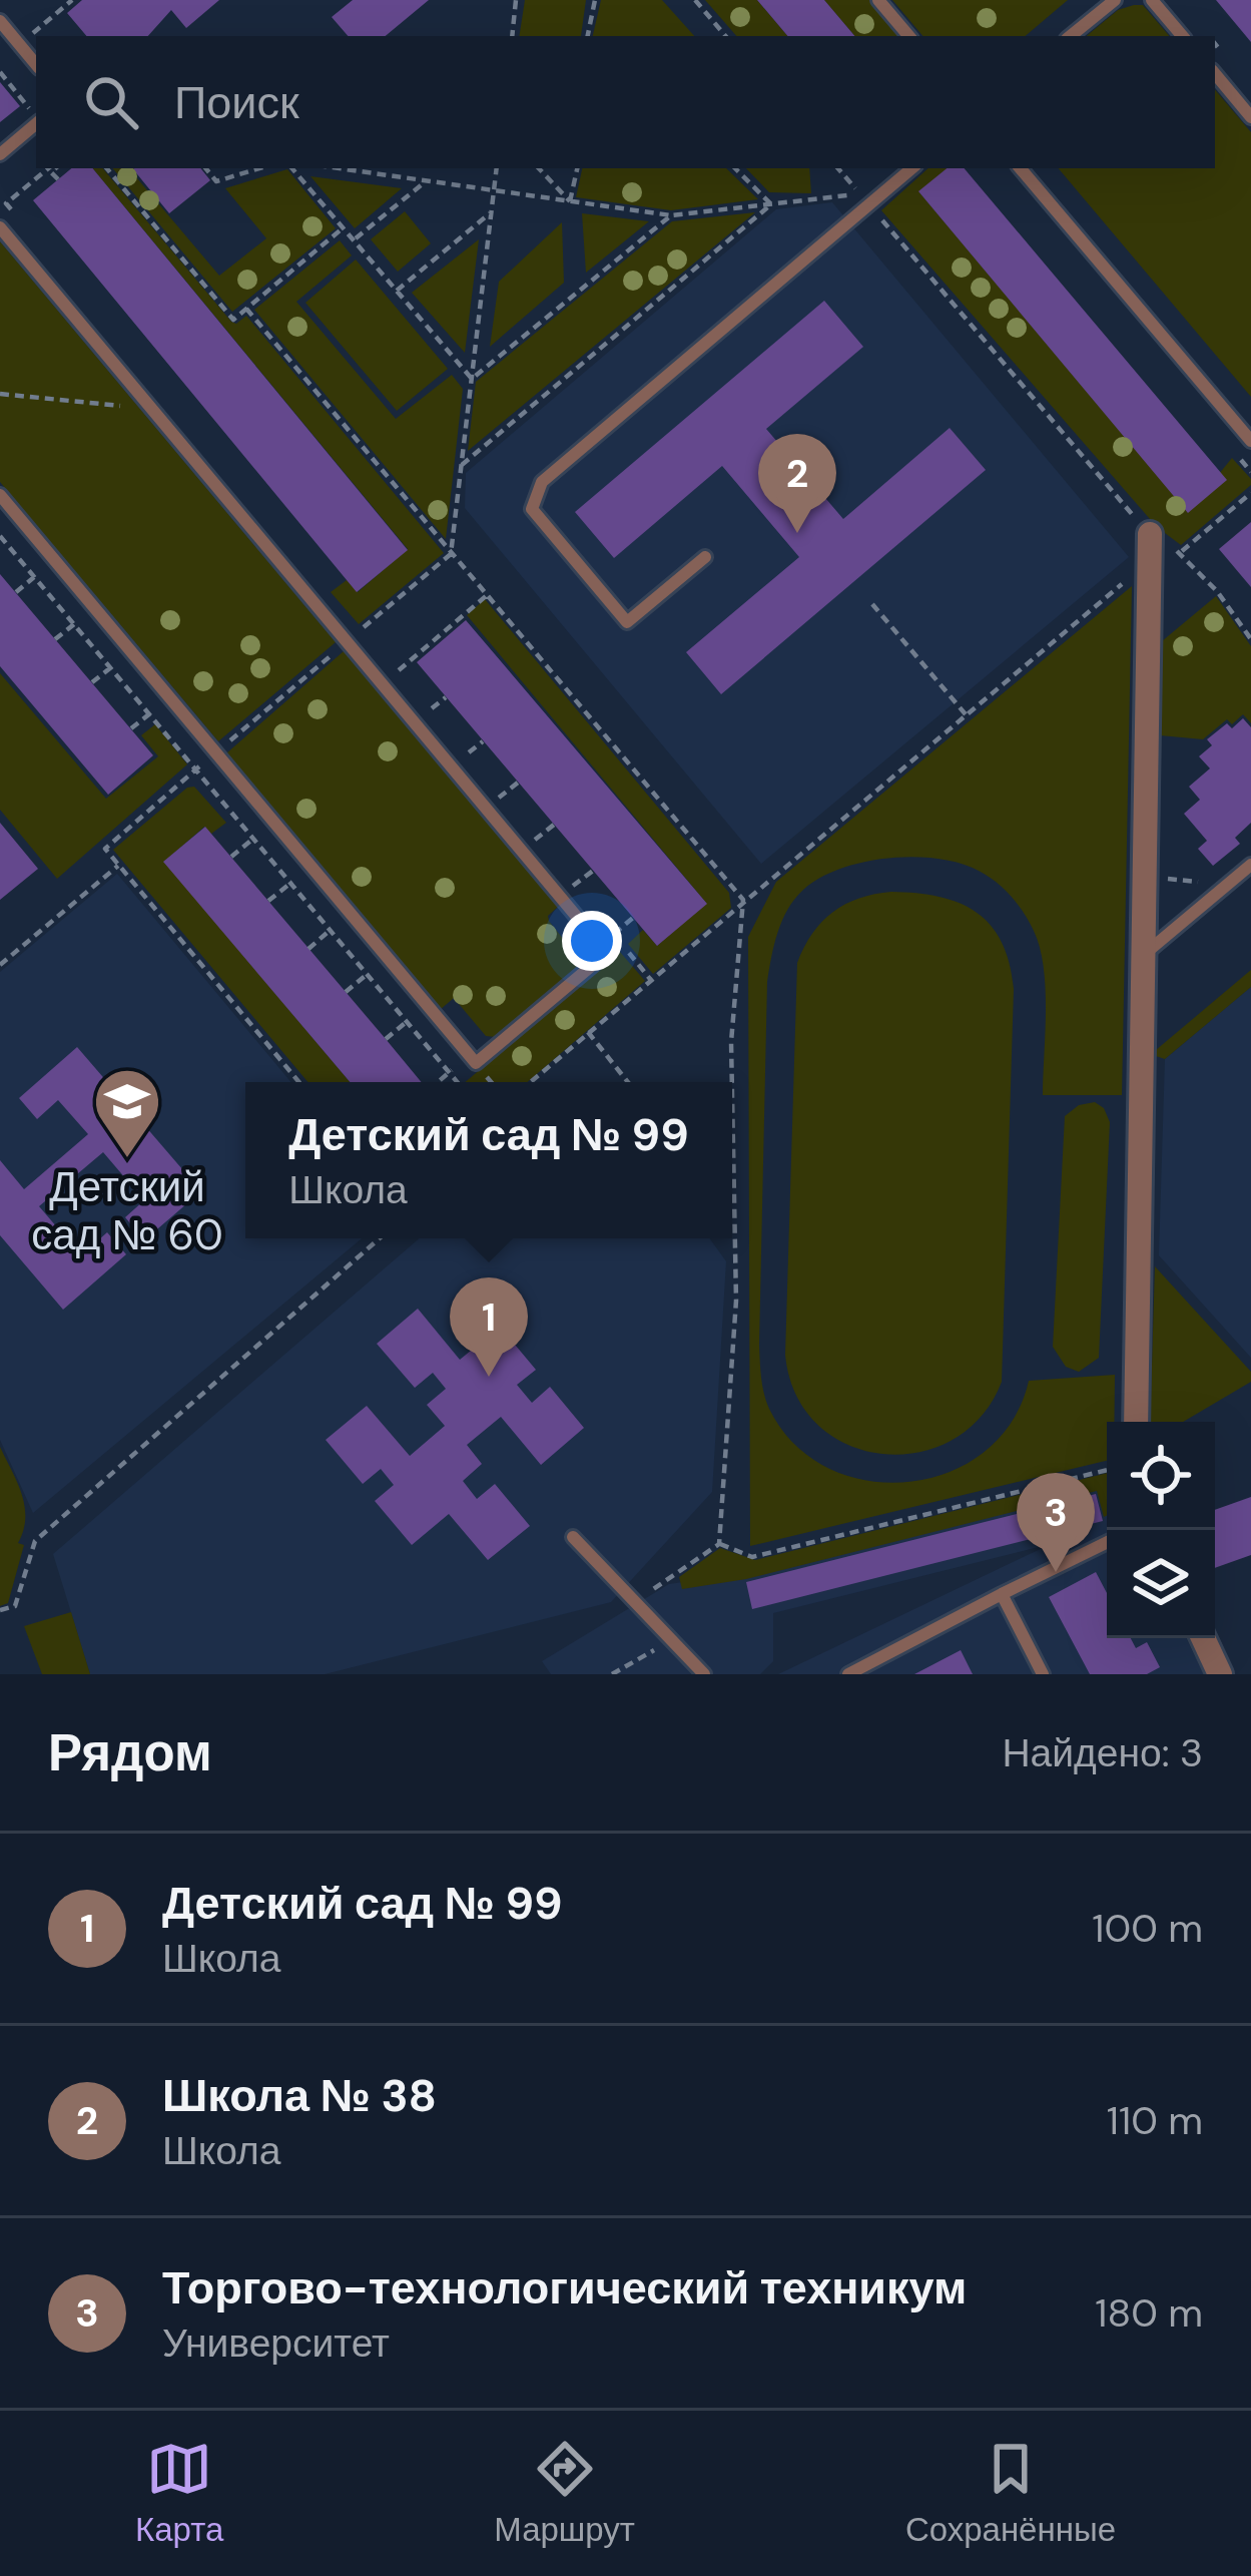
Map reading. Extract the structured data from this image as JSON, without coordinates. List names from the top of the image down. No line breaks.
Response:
{"places":{"school or university":["Детский сад № 60"]},"page":{"search":"Поиск","pins":["2","1","3"],"popup":["Детский сад № 99","Школа"],"heading":["Рядом","Найдено: 3"],"list":[{"mark":"1","name":"Детский сад № 99","note":"Школа","value":"100 m"},{"mark":"2","name":"Школа № 38","note":"Школа","value":"110 m"},{"mark":"3","name":"Торгово-технологический техникум","note":"Университет","value":"180 m"}],"nav":["Карта","Маршрут","Сохранённые"]}}
